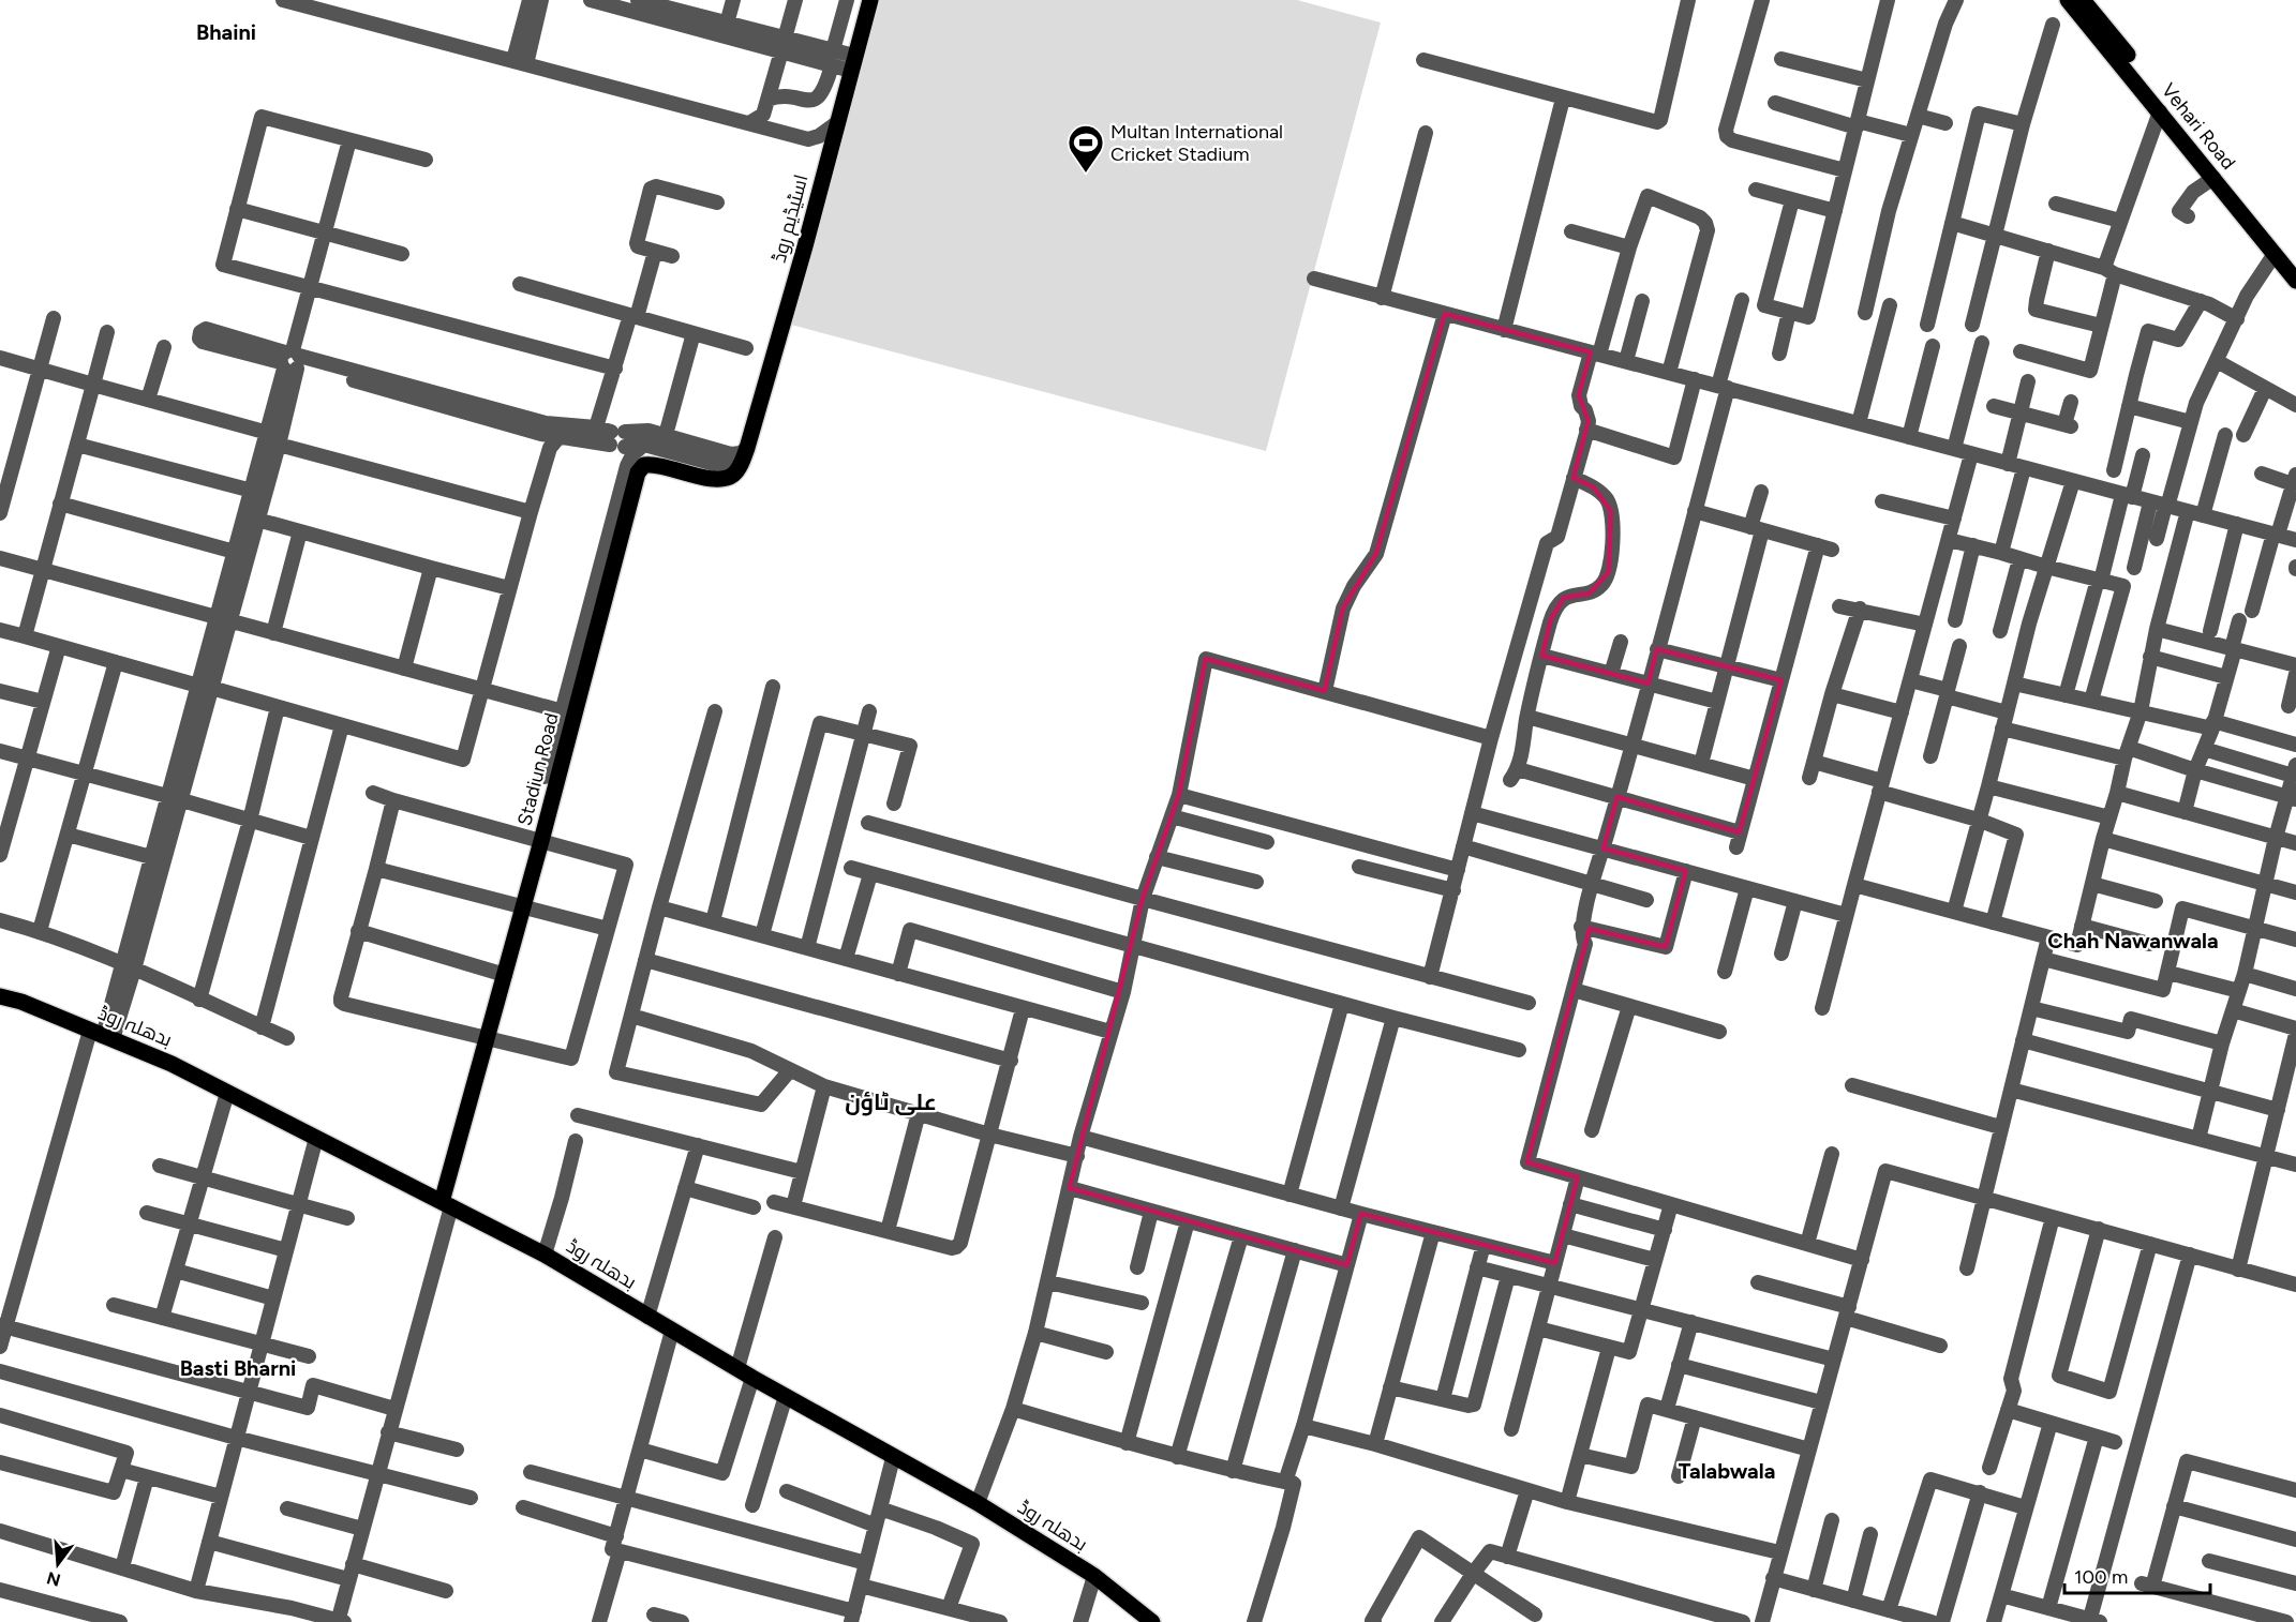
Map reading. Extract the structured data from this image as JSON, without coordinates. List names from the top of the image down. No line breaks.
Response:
{"streets":{"main road":["Vehari Road","اسٹیڈیم روڈ","Stadiun Road","بدھلہ روڈ"]},"crossings":[["اسٹیڈیم روڈ","Stadiun Road"],["Stadiun Road","بدھلہ روڈ"]],"districts":["Bhaini","Chah Nawanwala","علی ٹاؤن","Basti Bharni","Talabwala"],"places":{"sports":["Multan International Cricket Stadium"]},"scale_bar":"100 m","north":"bottom"}
